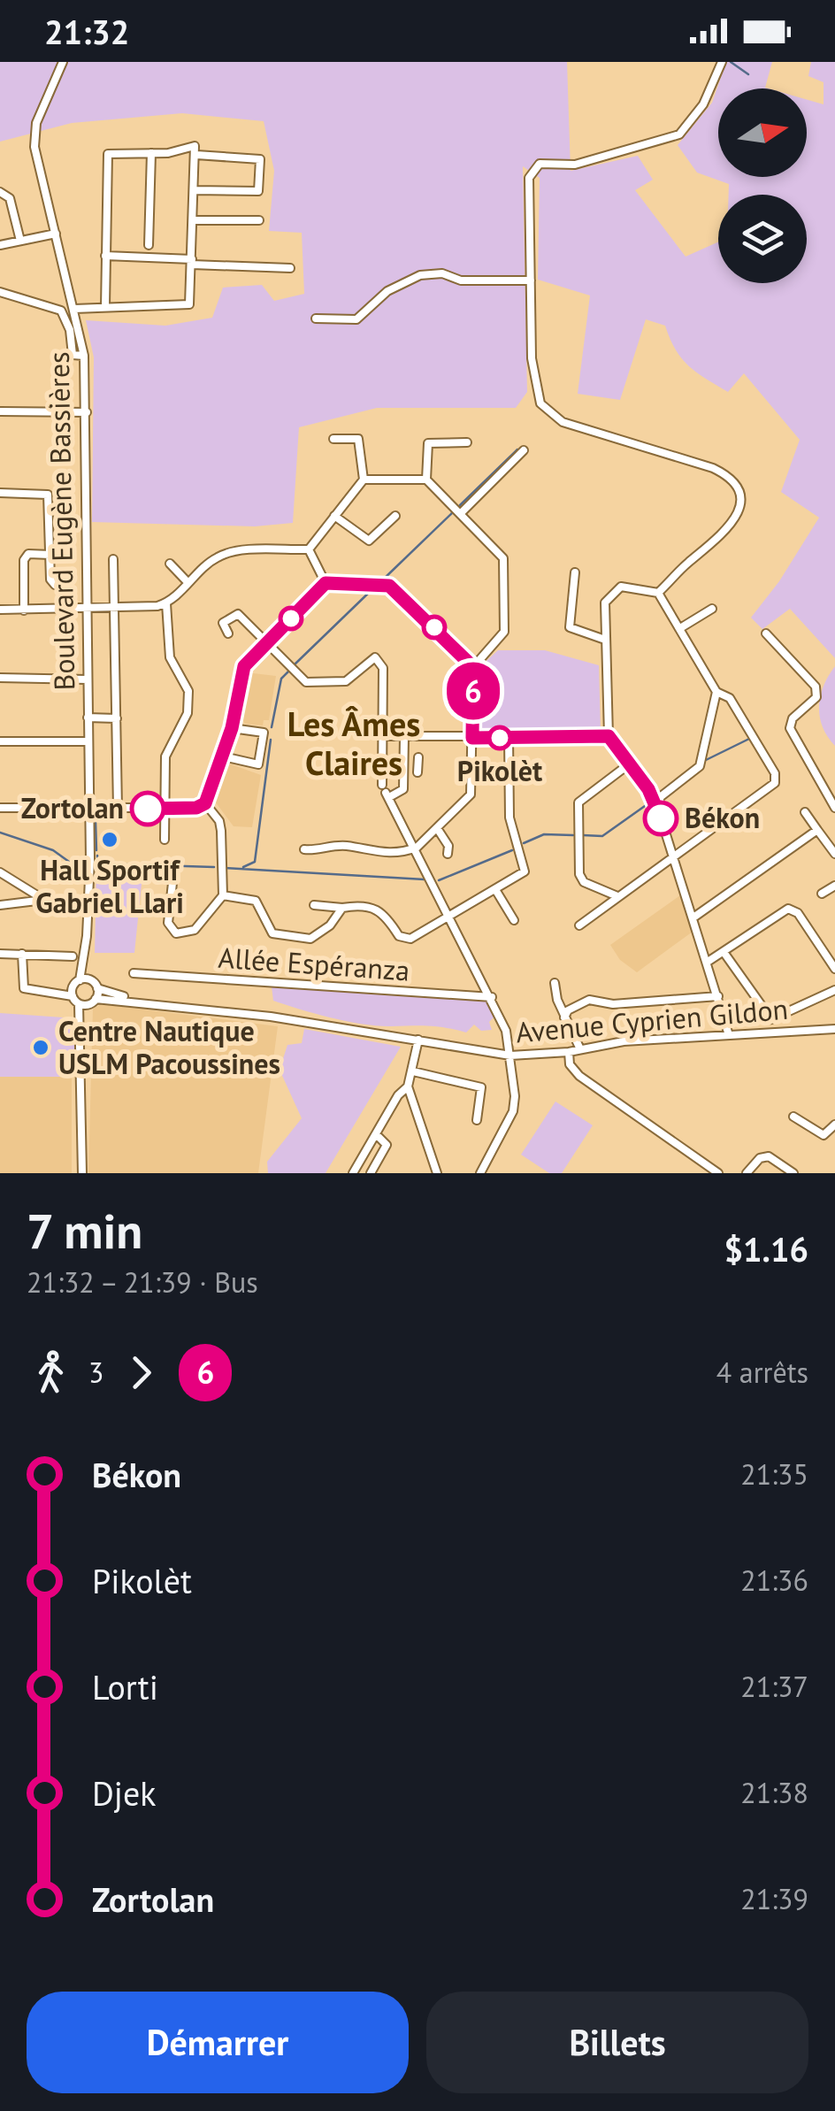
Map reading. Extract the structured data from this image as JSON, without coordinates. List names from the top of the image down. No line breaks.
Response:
{"streets":{"street":["Boulevard Eugène Bassières","Allée Espéranza","Avenue Cyprien Gildon"]},"crossings":[["Boulevard Eugène Bassières","Avenue Cyprien Gildon"]],"districts":["Les Âmes Claires"],"places":["Pikolèt","Zortolan","Békon","Hall Sportif Gabriel Llari","Centre Nautique USLM Pacoussines"],"lines":["bus line 6"],"north":"right","page":{"status":"21:32","on_map":"6","heading":["7 min","21:32 – 21:39 · Bus","$1.16"],"legs":["3","6","4 arrêts"],"list":[{"name":"Békon","value":"21:35"},{"name":"Pikolèt","value":"21:36"},{"name":"Lorti","value":"21:37"},{"name":"Djek","value":"21:38"},{"name":"Zortolan","value":"21:39"}],"buttons":["Démarrer","Billets"]}}
